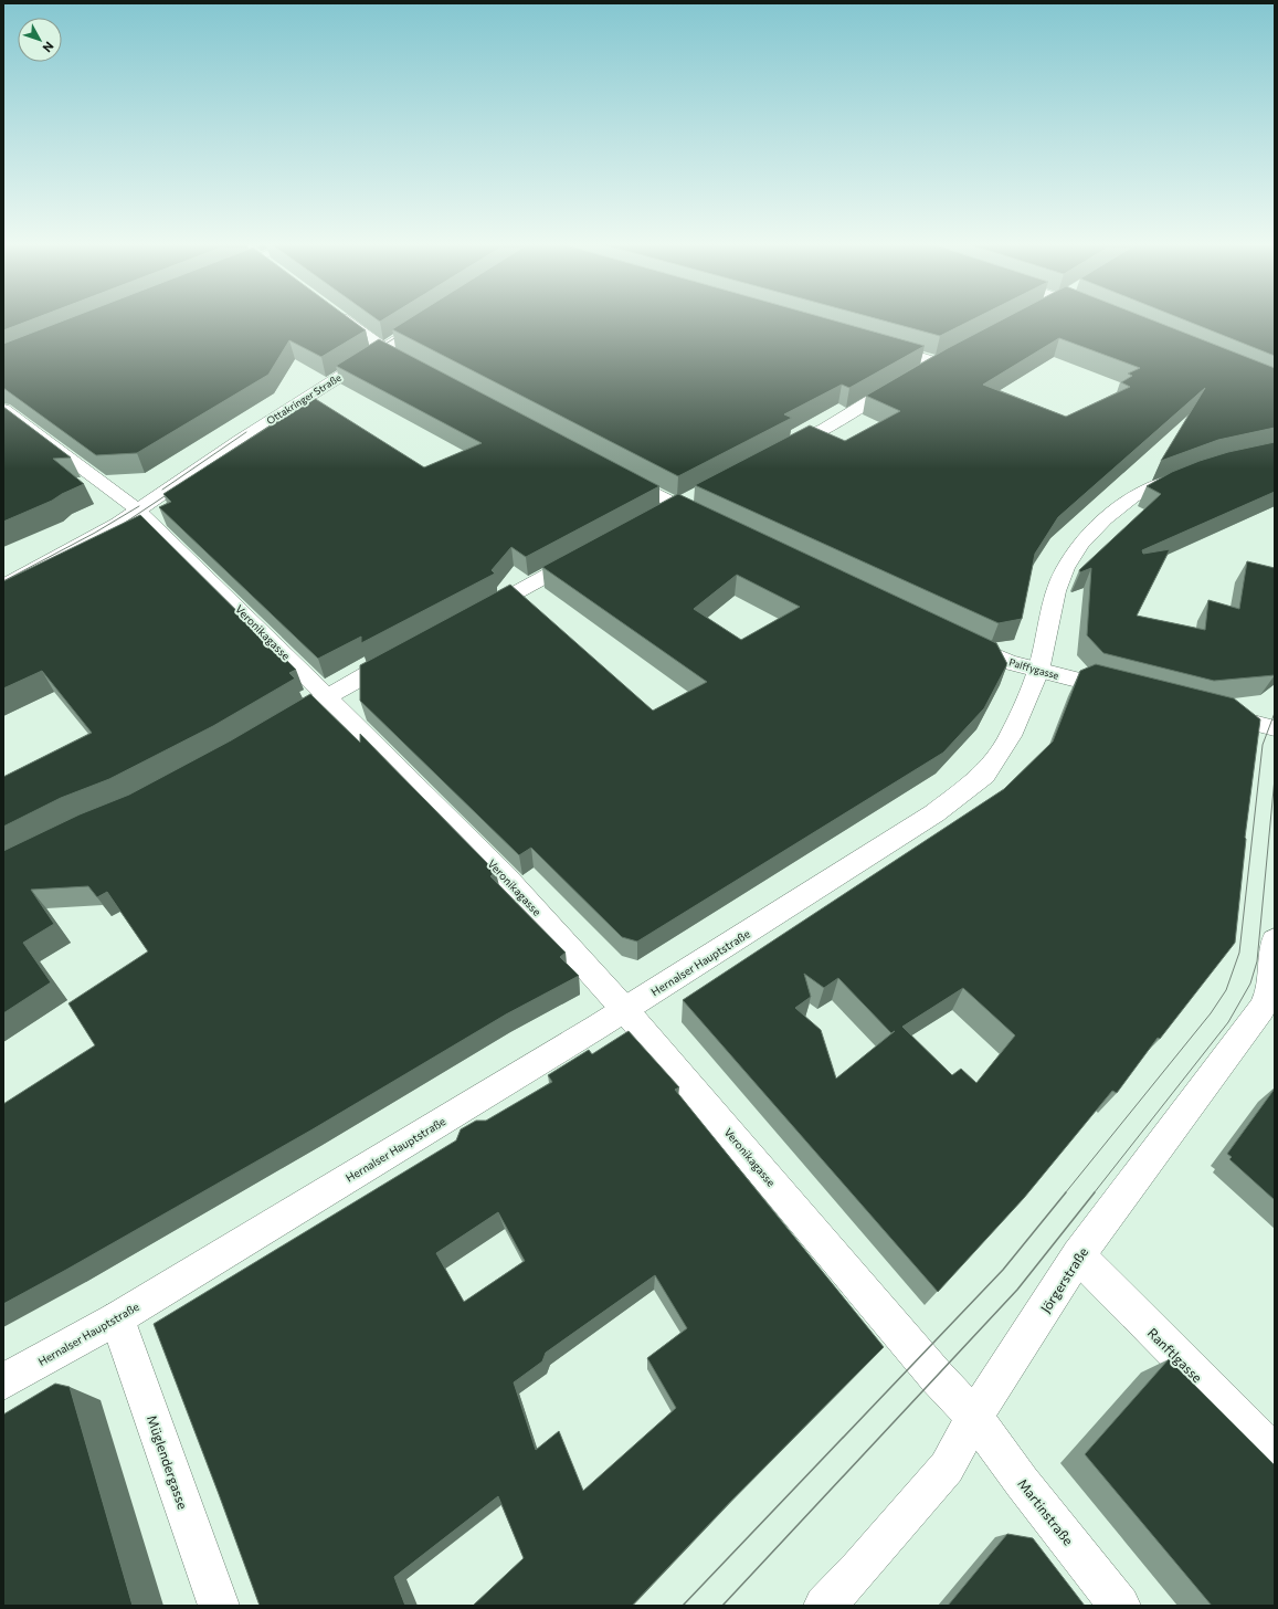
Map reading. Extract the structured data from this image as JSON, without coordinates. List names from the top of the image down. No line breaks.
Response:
{"streets":{"street":["Ottakringer Straße","Veronikagasse","Palffygasse","Hernalser Hauptstraße","Jörgerstraße","Ranftlgasse","Müglendergasse","Martinstraße"]},"crossings":[["Ottakringer Straße","Veronikagasse"],["Veronikagasse","Hernalser Hauptstraße"],["Veronikagasse","Jörgerstraße"],["Veronikagasse","Martinstraße"],["Palffygasse","Hernalser Hauptstraße"],["Hernalser Hauptstraße","Müglendergasse"],["Jörgerstraße","Ranftlgasse"],["Jörgerstraße","Martinstraße"]],"north":"bottom right"}
